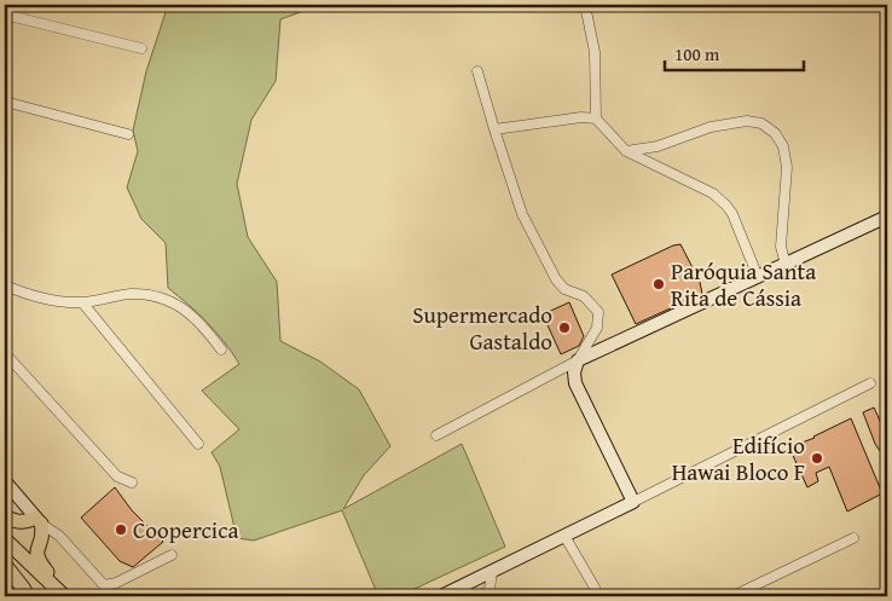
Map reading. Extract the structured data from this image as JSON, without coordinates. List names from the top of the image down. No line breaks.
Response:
{"places":["Paróquia Santa Rita de Cássia","Supermercado Gastaldo","Edifício Hawai Bloco F","Coopercica"],"scale_bar":"100 m"}
